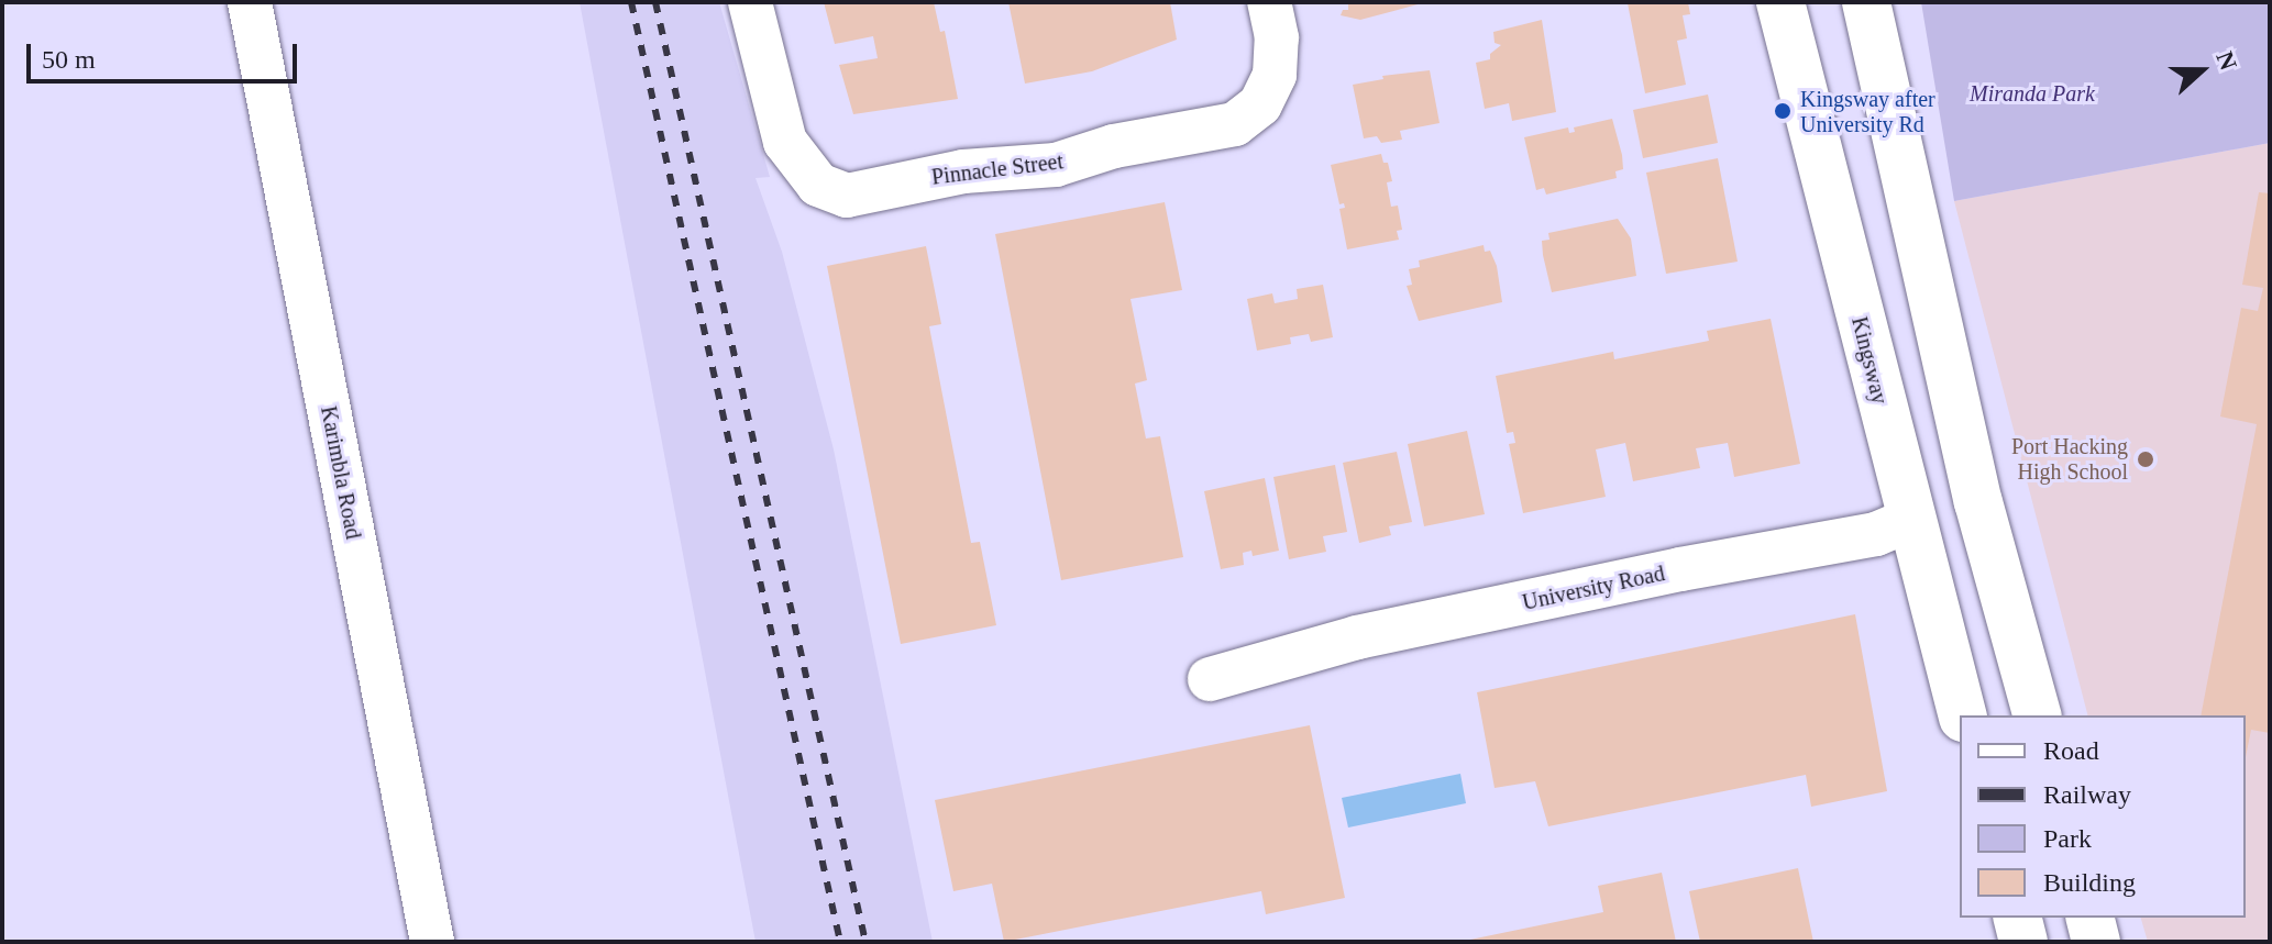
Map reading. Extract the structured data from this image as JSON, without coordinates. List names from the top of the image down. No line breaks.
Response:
{"streets":{"main road":["Kingsway","University Road"],"street":["Pinnacle Street","Karimbla Road"]},"crossings":[["Kingsway","University Road"]],"parks":["Miranda Park"],"places":["Kingsway after University Rd","Port Hacking High School"],"legend":["Road","Railway","Park","Building"],"scale_bar":"50 m","north":"right"}
